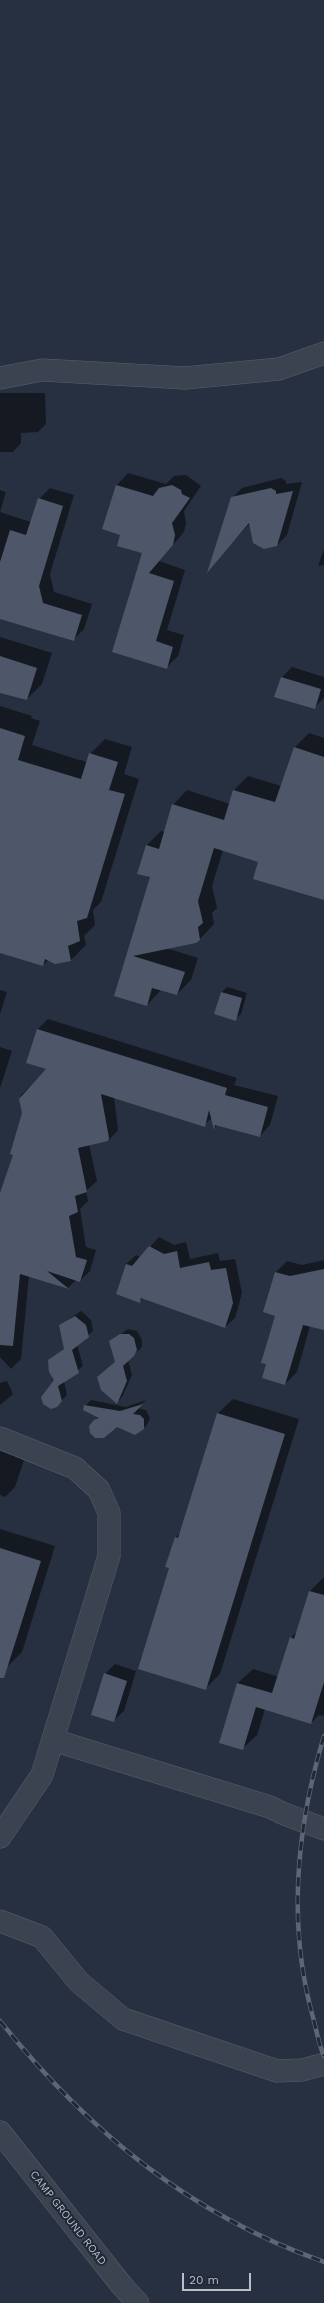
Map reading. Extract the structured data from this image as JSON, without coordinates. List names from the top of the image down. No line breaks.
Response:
{"streets":{"street":["CAMP GROUND ROAD"]},"scale_bar":"20 m"}
